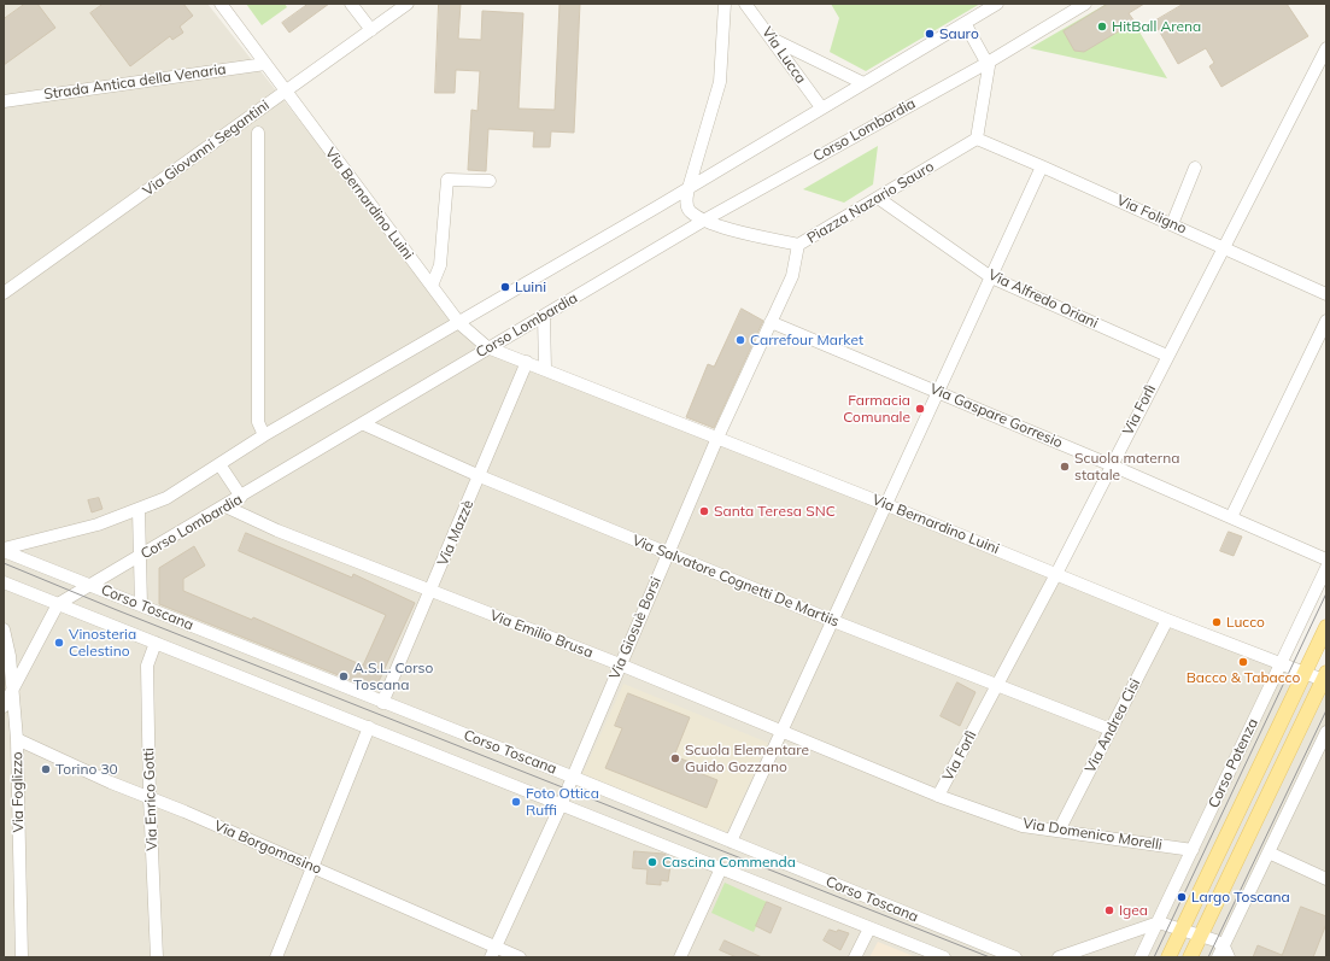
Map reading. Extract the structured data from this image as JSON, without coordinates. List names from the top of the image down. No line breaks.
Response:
{"streets":{"main road":["Corso Potenza"],"street":["Via Lucca","Strada Antica della Venaria","Corso Lombardia","Via Giovanni Segantini","Piazza Nazario Sauro","Via Bernardino Luini","Via Foligno","Via Alfredo Oriani","Via Forlì","Via Gaspare Gorresio","Via Mazzè","Via Salvatore Cognetti De Martiis","Corso Toscana","Via Giosuè Borsi","Via Emilio Brusa","Via Andrea Cisi","Via Foglizzo","Via Enrico Gotti","Via Domenico Morelli","Via Borgomasino"]},"crossings":[["Strada Antica della Venaria","Via Bernardino Luini"],["Corso Lombardia","Piazza Nazario Sauro"],["Corso Lombardia","Via Bernardino Luini"],["Corso Lombardia","Via Salvatore Cognetti De Martiis"],["Corso Lombardia","Corso Toscana"],["Corso Lombardia","Via Emilio Brusa"],["Via Giovanni Segantini","Via Bernardino Luini"],["Piazza Nazario Sauro","Via Foligno"],["Piazza Nazario Sauro","Via Alfredo Oriani"],["Piazza Nazario Sauro","Via Giosuè Borsi"],["Via Bernardino Luini","Via Forlì"],["Via Bernardino Luini","Via Mazzè"],["Via Bernardino Luini","Via Giosuè Borsi"],["Via Bernardino Luini","Via Andrea Cisi"],["Via Bernardino Luini","Corso Potenza"],["Via Foligno","Via Forlì"],["Via Alfredo Oriani","Via Forlì"],["Via Forlì","Via Gaspare Gorresio"],["Via Forlì","Via Salvatore Cognetti De Martiis"],["Via Forlì","Via Emilio Brusa"],["Via Forlì","Via Domenico Morelli"],["Via Gaspare Gorresio","Via Giosuè Borsi"],["Via Mazzè","Via Salvatore Cognetti De Martiis"],["Via Mazzè","Corso Toscana"],["Via Mazzè","Via Emilio Brusa"],["Via Salvatore Cognetti De Martiis","Via Giosuè Borsi"],["Via Salvatore Cognetti De Martiis","Via Andrea Cisi"],["Corso Toscana","Via Giosuè Borsi"],["Corso Toscana","Via Enrico Gotti"],["Via Giosuè Borsi","Via Emilio Brusa"],["Via Giosuè Borsi","Via Borgomasino"],["Via Emilio Brusa","Via Domenico Morelli"],["Via Andrea Cisi","Via Domenico Morelli"],["Corso Potenza","Via Domenico Morelli"],["Via Foglizzo","Via Borgomasino"],["Via Enrico Gotti","Via Borgomasino"]],"places":["HitBall Arena","Sauro","Luini","Carrefour Market","Farmacia Comunale","Scuola materna statale","Santa Teresa SNC","Lucco","Vinosteria Celestino","Bacco & Tabacco","A.S.L. Corso Toscana","Scuola Elementare Guido Gozzano","Torino 30","Foto Ottica Ruffi","Cascina Commenda","Largo Toscana","Igea"]}
